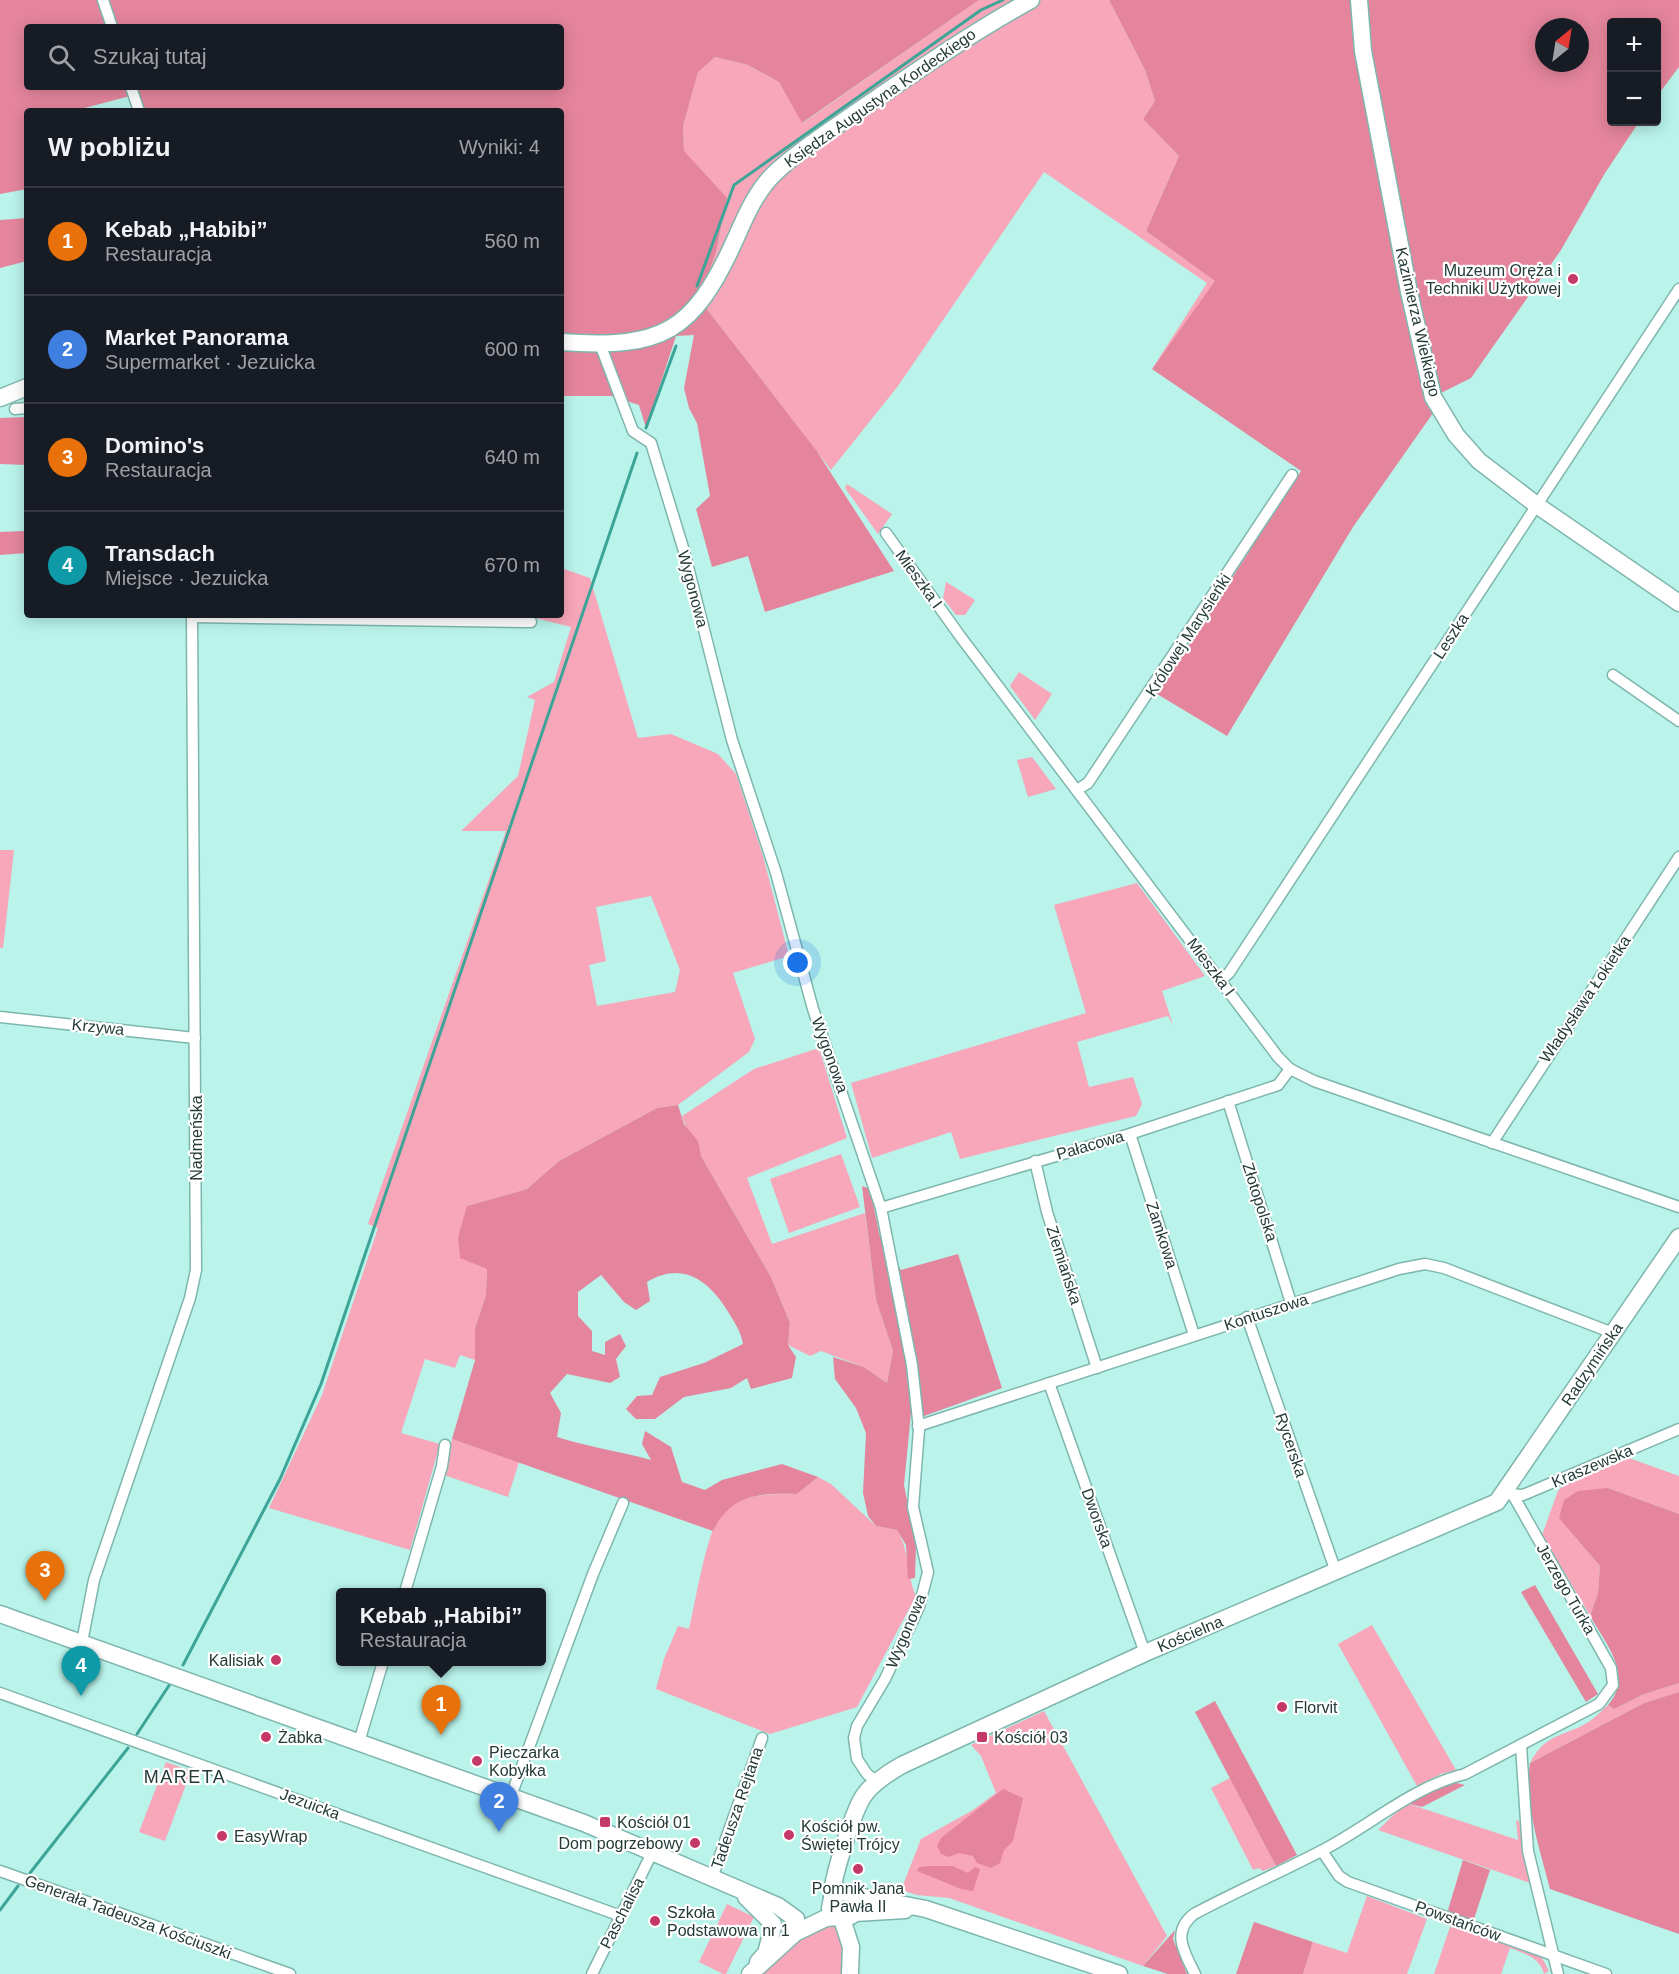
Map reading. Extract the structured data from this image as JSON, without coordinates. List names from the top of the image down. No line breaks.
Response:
{"streets":{"street":["Księdza Augustyna Kordeckiego","Kazimierza Wielkiego","Mieszka I","Wygonowa","Królowej Marysieńki","Leszka","Władysława Łokietka","Krzywa","Nadmeńska","Pałacowa","Złotopolska","Zamkowa","Ziemiańska","Kontuszowa","Radzymińska","Rycerska","Kraszewska","Dworska","Jerzego Turka","Kościelna","Jezuicka","Tadeusza Rejtana","Paschalisa","Generała Tadeusza Kościuszki","Powstańców"]},"crossings":[["Księdza Augustyna Kordeckiego","Wygonowa"],["Kazimierza Wielkiego","Leszka"],["Mieszka I","Królowej Marysieńki"],["Mieszka I","Leszka"],["Mieszka I","Władysława Łokietka"],["Mieszka I","Pałacowa"],["Wygonowa","Pałacowa"],["Wygonowa","Kontuszowa"],["Wygonowa","Kościelna"],["Krzywa","Nadmeńska"],["Pałacowa","Złotopolska"],["Pałacowa","Zamkowa"],["Pałacowa","Ziemiańska"],["Złotopolska","Kontuszowa"],["Zamkowa","Kontuszowa"],["Ziemiańska","Kontuszowa"],["Kontuszowa","Radzymińska"],["Kontuszowa","Rycerska"],["Kontuszowa","Dworska"],["Radzymińska","Kraszewska"],["Radzymińska","Jerzego Turka"],["Radzymińska","Kościelna"],["Rycerska","Kościelna"],["Kraszewska","Jerzego Turka"],["Kraszewska","Kościelna"],["Dworska","Kościelna"],["Jerzego Turka","Kościelna"],["Jezuicka","Paschalisa"]],"districts":["MARETA"],"places":{"other":["Muzeum Oręża i Techniki Użytkowej","Kalisiak","Florvit","Żabka","Pieczarka Kobyłka","Kościół pw. Świętej Trójcy","EasyWrap","Dom pogrzebowy","Pomnik Jana Pawła II","Szkoła Podstawowa nr 1"],"transit":["Kościół 03","Kościół 01"]},"north":"top right","page":{"map_buttons":["+","−"],"search":"Szukaj tutaj","heading":["W pobliżu","Wyniki: 4"],"list":[{"mark":"1","name":"Kebab „Habibi”","note":"Restauracja","value":"560 m"},{"mark":"2","name":"Market Panorama","note":"Supermarket · Jezuicka","value":"600 m"},{"mark":"3","name":"Domino's","note":"Restauracja","value":"640 m"},{"mark":"4","name":"Transdach","note":"Miejsce · Jezuicka","value":"670 m"}],"pins":["3","4","1","2"],"popup":["Kebab „Habibi”","Restauracja"]}}
